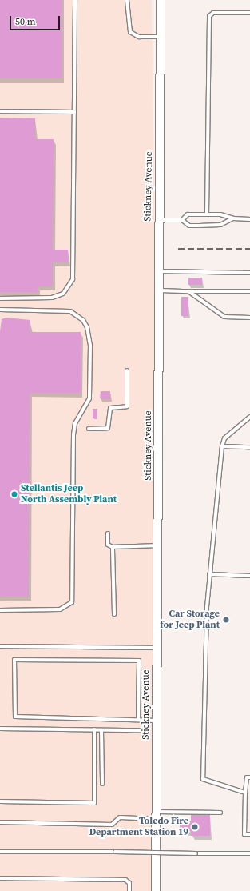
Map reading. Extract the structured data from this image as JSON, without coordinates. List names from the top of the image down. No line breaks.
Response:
{"streets":{"street":["Stickney Avenue"]},"places":["Stellantis Jeep North Assembly Plant","Car Storage for Jeep Plant","Toledo Fire Department Station 19"],"scale_bar":"50 m"}
